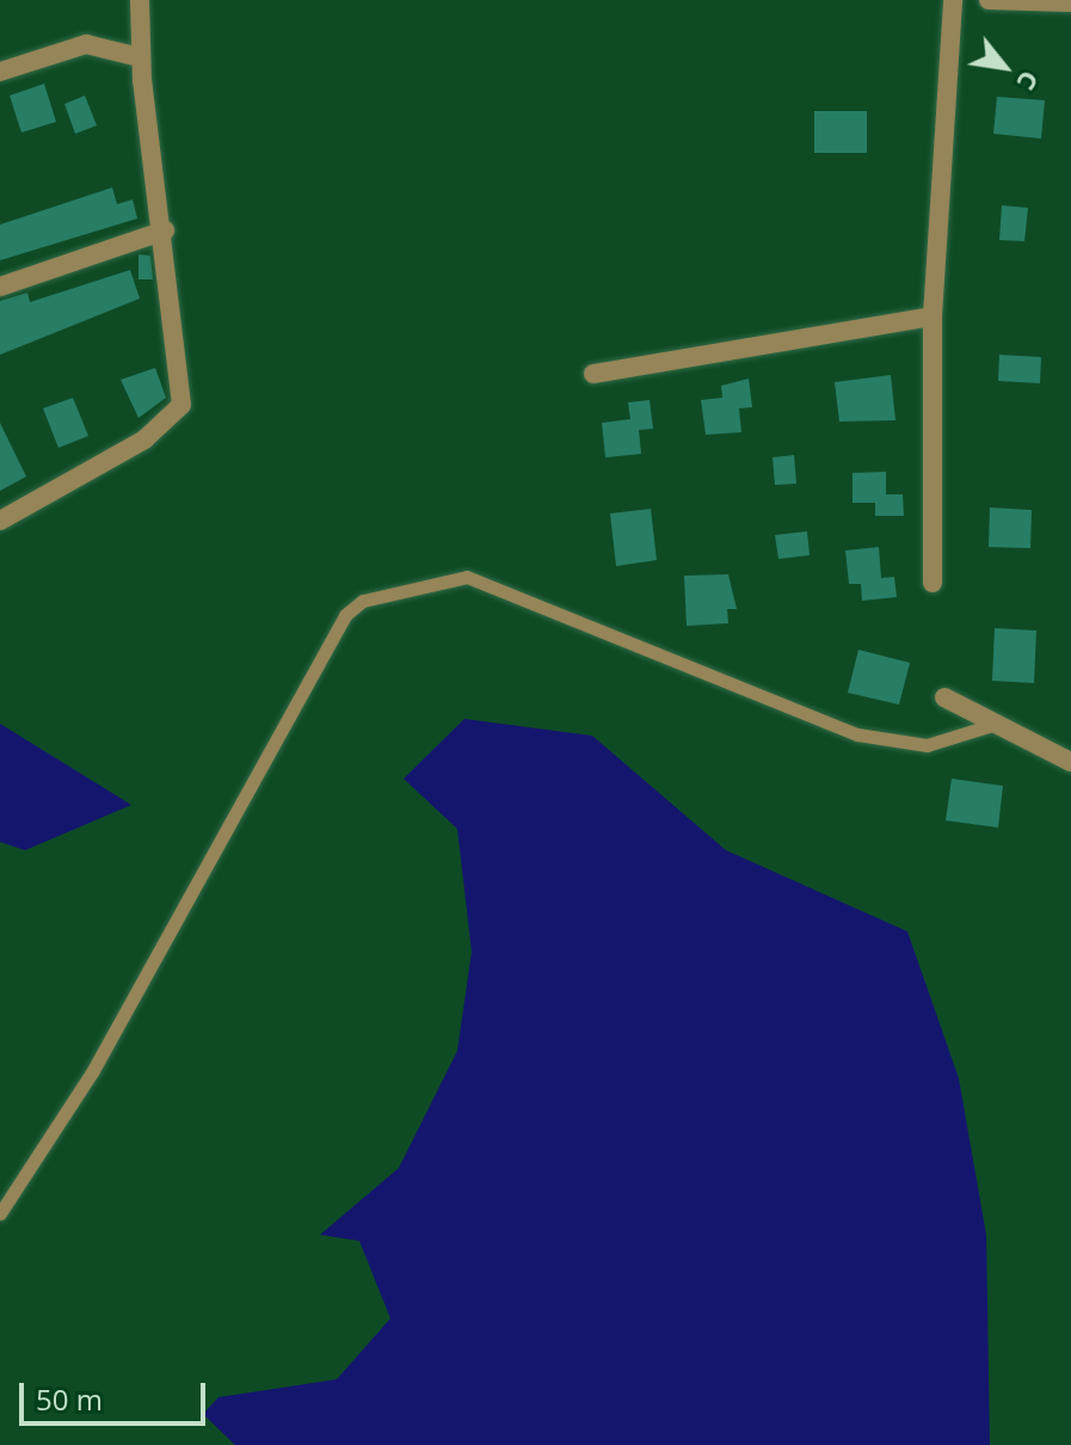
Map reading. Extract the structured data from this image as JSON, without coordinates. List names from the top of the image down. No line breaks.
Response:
{"scale_bar":"50 m","north":"bottom right"}
